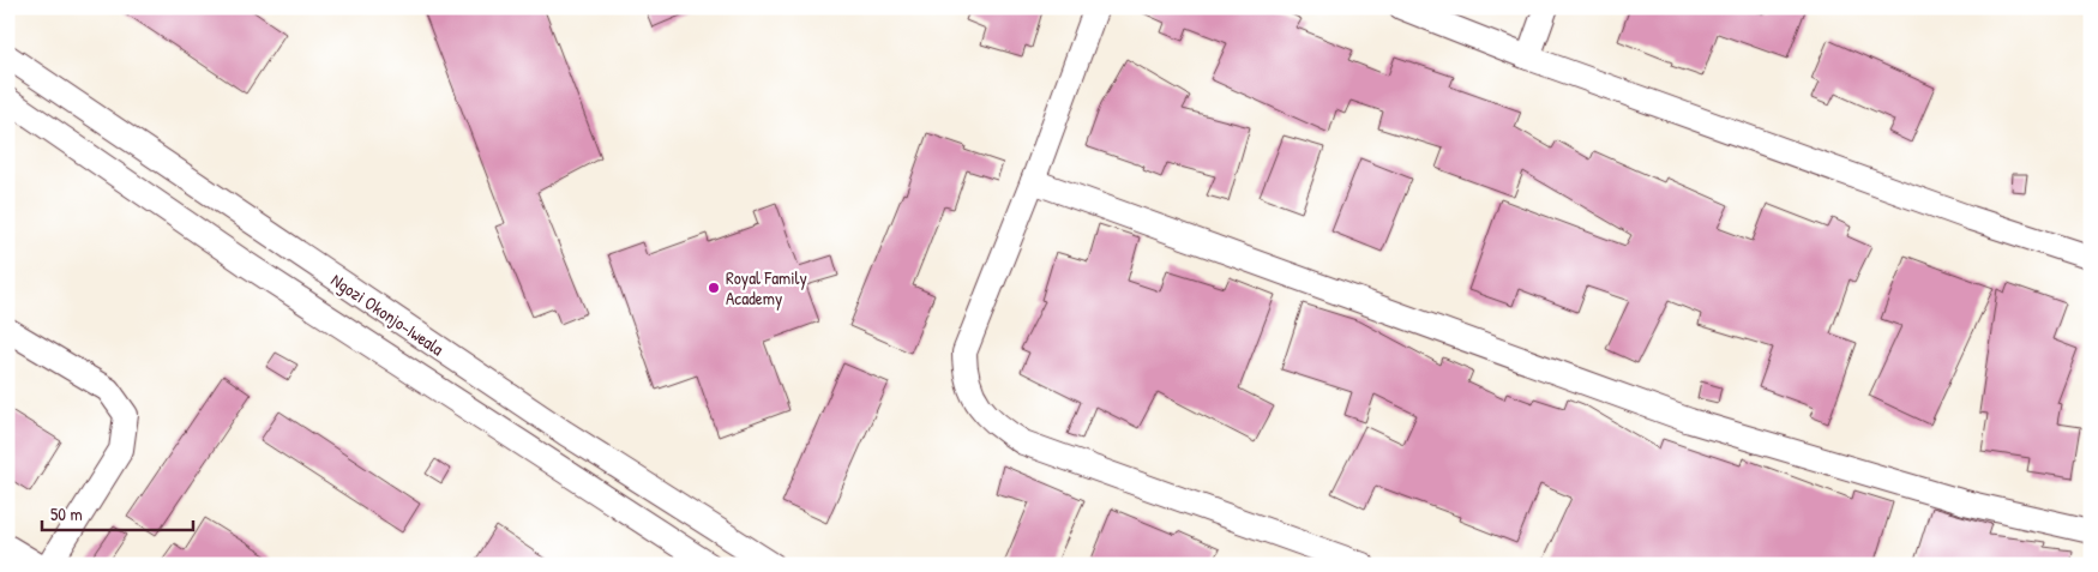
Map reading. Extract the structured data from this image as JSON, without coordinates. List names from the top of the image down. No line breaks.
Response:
{"streets":{"street":["Ngozi Okonjo-Iweala"]},"places":["Royal Family Academy"],"scale_bar":"50 m"}
